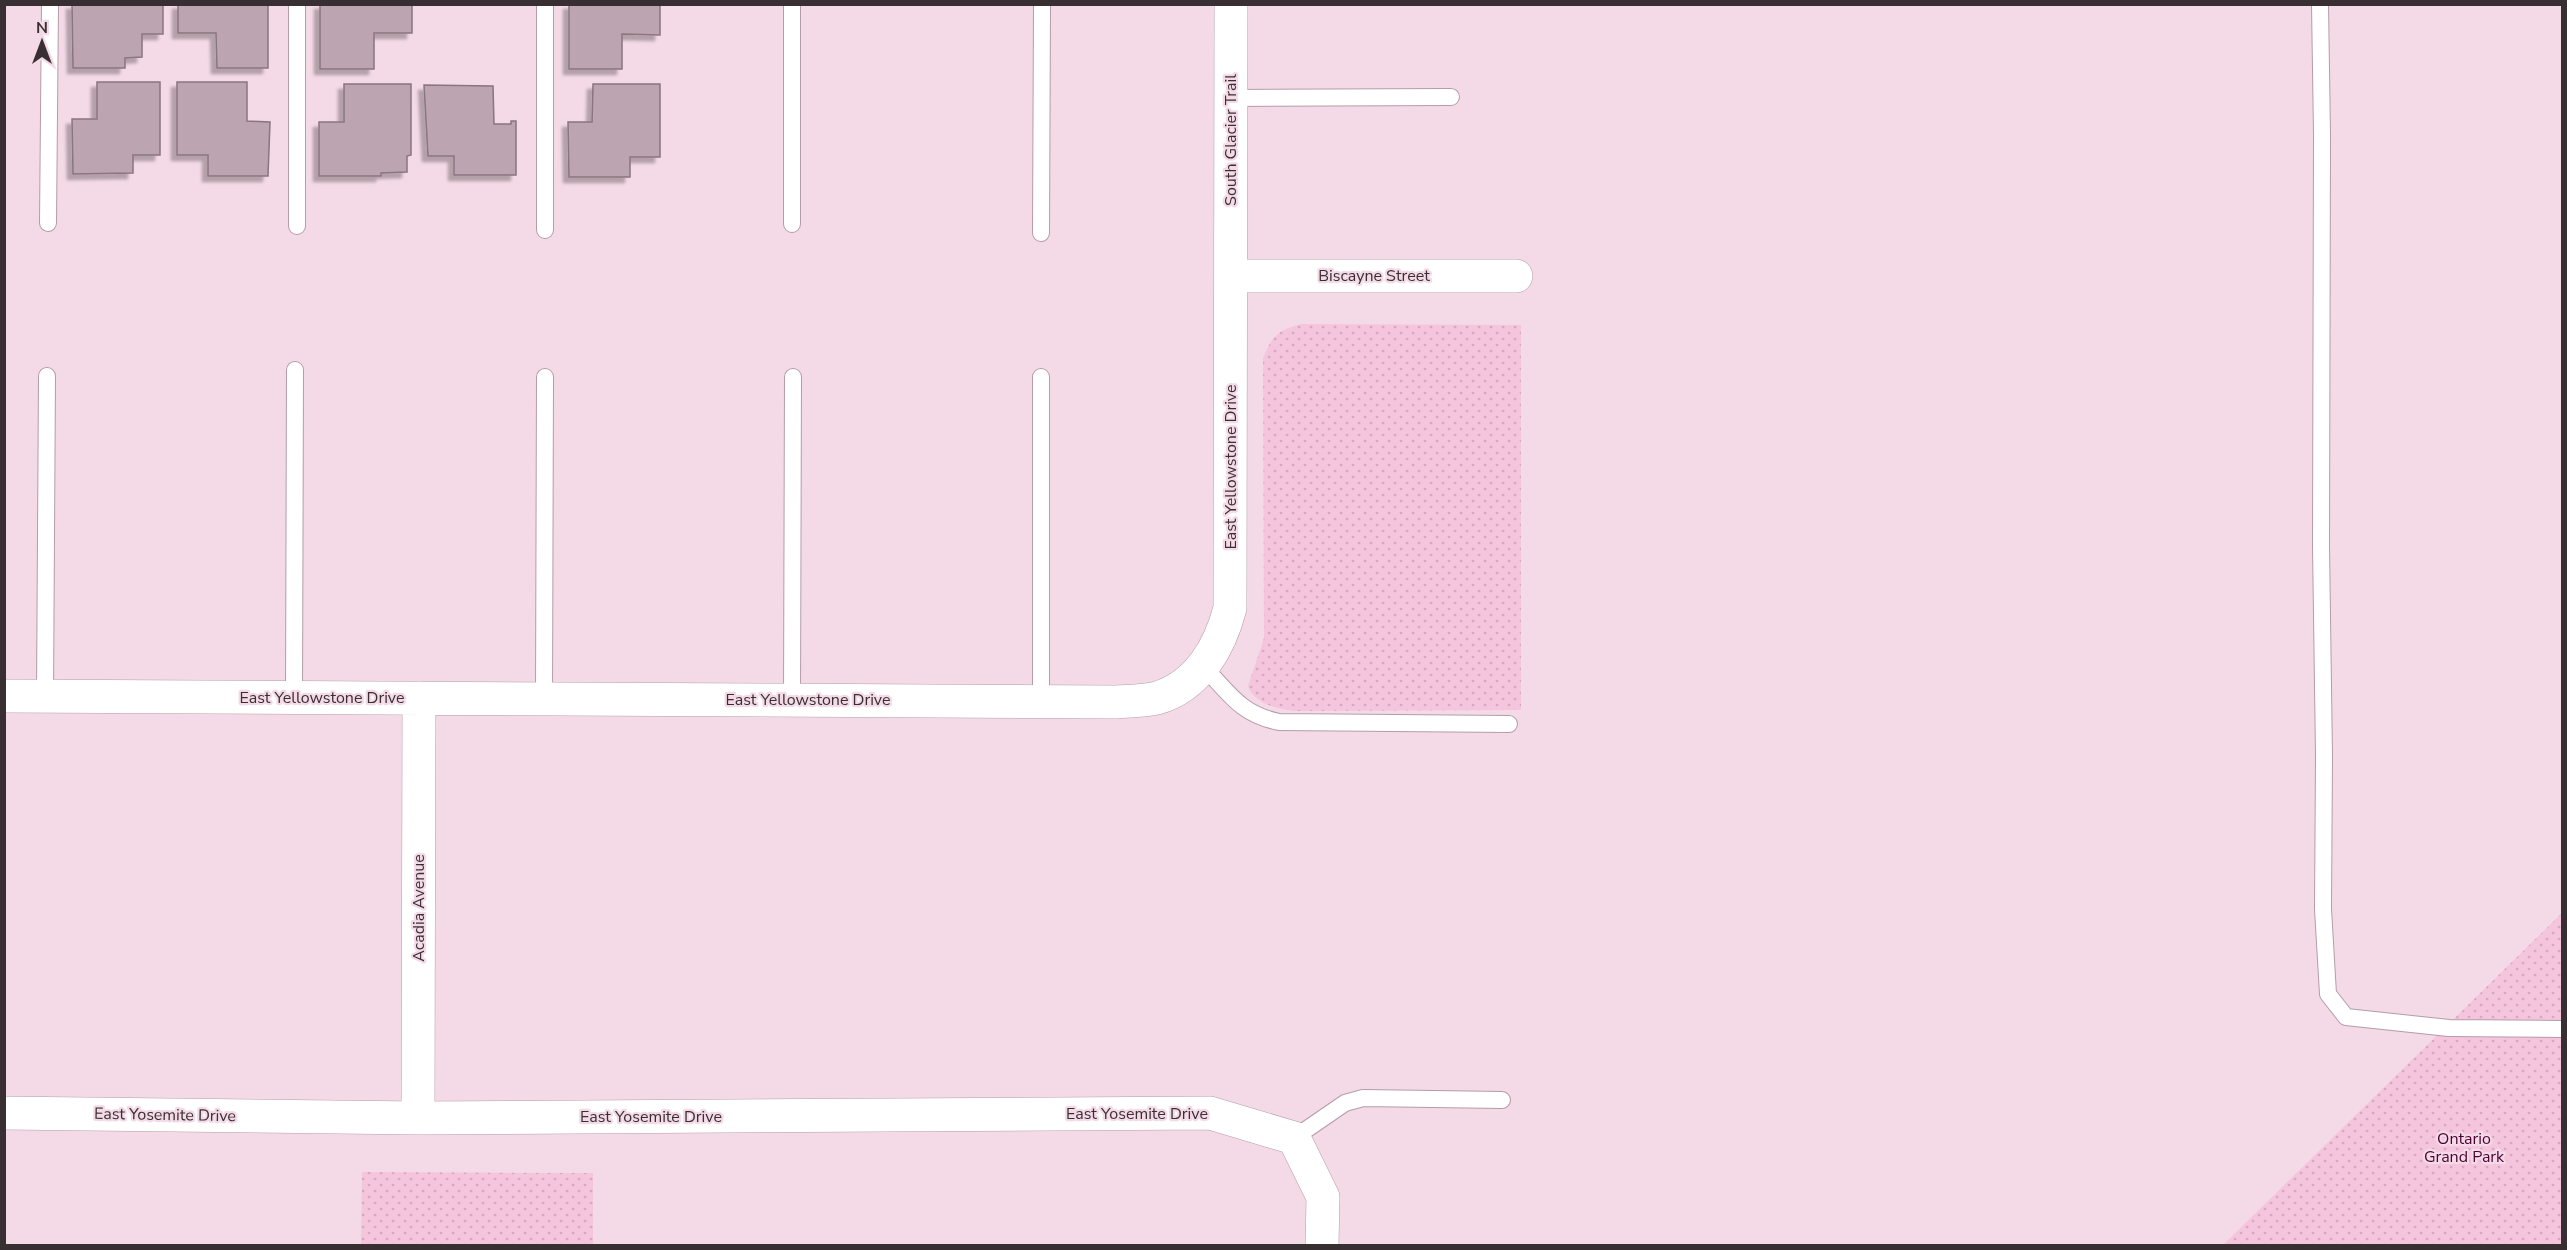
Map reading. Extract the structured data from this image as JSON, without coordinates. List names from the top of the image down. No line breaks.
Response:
{"streets":{"street":["South Glacier Trail","Biscayne Street","East Yellowstone Drive","Acadia Avenue","East Yosemite Drive"]},"crossings":[["South Glacier Trail","Biscayne Street"],["South Glacier Trail","East Yellowstone Drive"],["Biscayne Street","East Yellowstone Drive"],["East Yellowstone Drive","Acadia Avenue"],["Acadia Avenue","East Yosemite Drive"]],"parks":["Ontario Grand Park"],"north":"top"}
